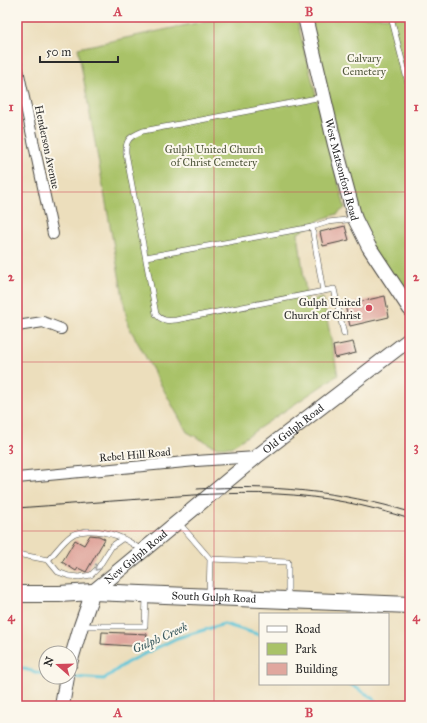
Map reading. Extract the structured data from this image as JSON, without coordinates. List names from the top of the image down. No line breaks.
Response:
{"streets":{"main road":["South Gulph Road"],"street":["Henderson Avenue","West Matsonford Road","Old Gulph Road","Rebel Hill Road","New Gulph Road"]},"crossings":[["Old Gulph Road","Rebel Hill Road"],["Old Gulph Road","New Gulph Road"],["New Gulph Road","South Gulph Road"]],"water":["Gulph Creek"],"parks":["Calvary Cemetery","Gulph United Church of Christ Cemetery"],"places":["Gulph United Church of Christ"],"legend":["Road","Park","Building"],"scale_bar":"50 m","north":"left","grid":{"columns":["A","B"],"rows":["1","2","3","4"]}}
